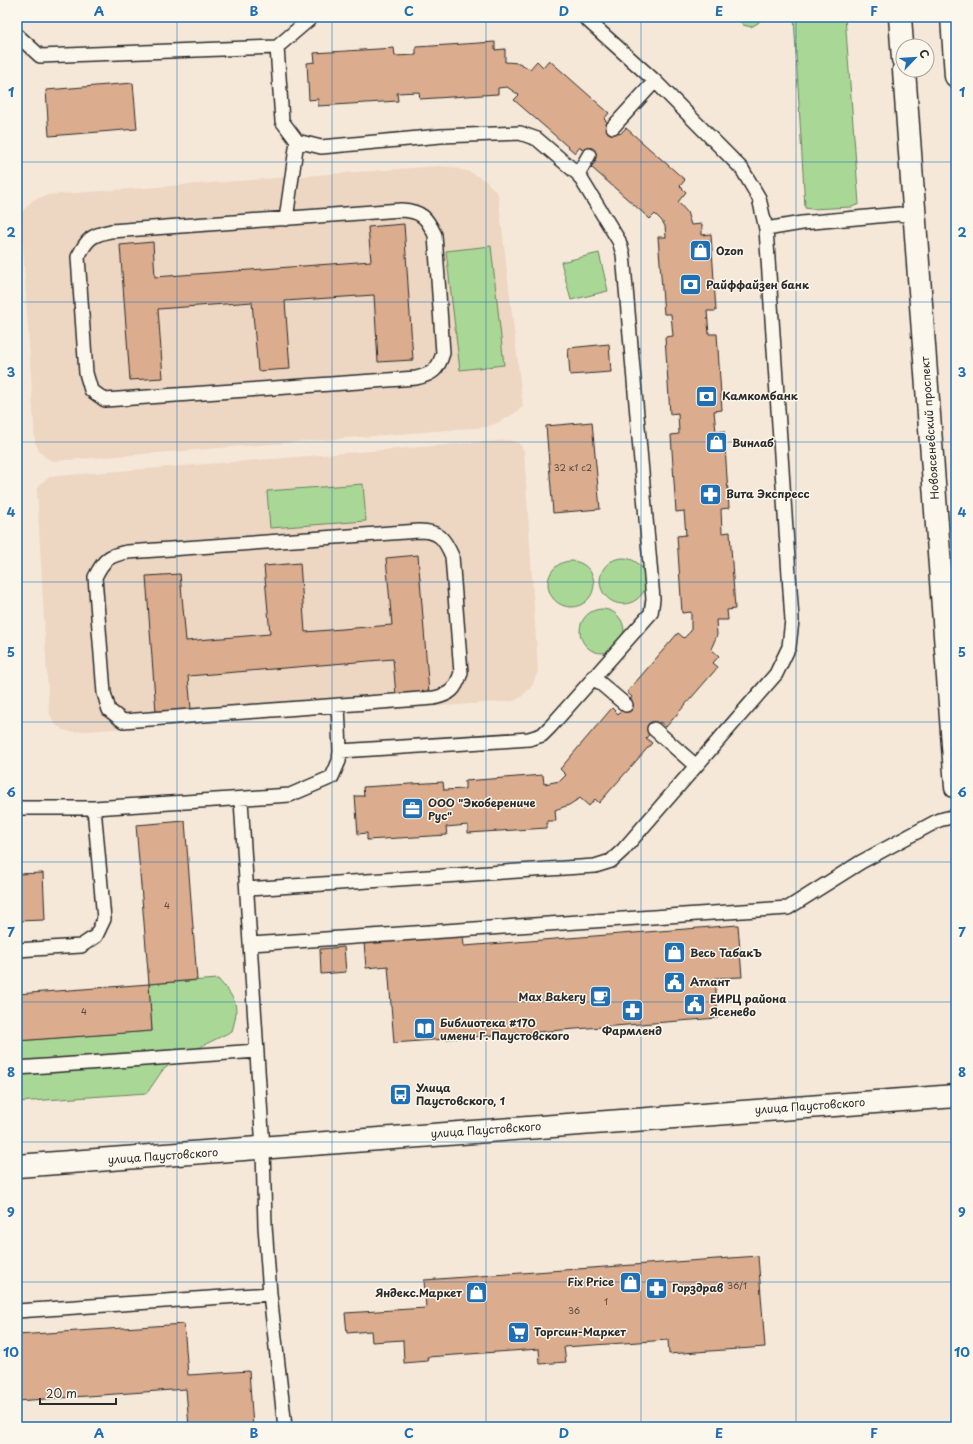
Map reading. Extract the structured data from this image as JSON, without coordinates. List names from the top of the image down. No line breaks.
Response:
{"streets":{"main road":["Новоясеневский проспект","улица Паустовского"]},"places":{"shop":["Ozon","Винлаб","Весь ТабакЪ","Fix Price","Яндекс.Маркет"],"bank":["Райффайзен банк","Камкомбанк"],"pharmacy":["Вита Экспресс","Фармленд","Горздрав"],"office":["ООО \"Экоберениче Рус\""],"public building":["Атлант","ЕИРЦ района Ясенево"],"cafe":["Max Bakery"],"library":["Библиотека #170 имени Г. Паустовского"],"bus stop":["Улица Паустовского, 1"],"supermarket":["Торгсин-Маркет"]},"house_numbers":["32 к1 с2","4","4","36/1","1","36"],"scale_bar":"20 m","north":"top right","grid":{"columns":["A","B","C","D","E","F"],"rows":["1","2","3","4","5","6","7","8","9","10"]}}
